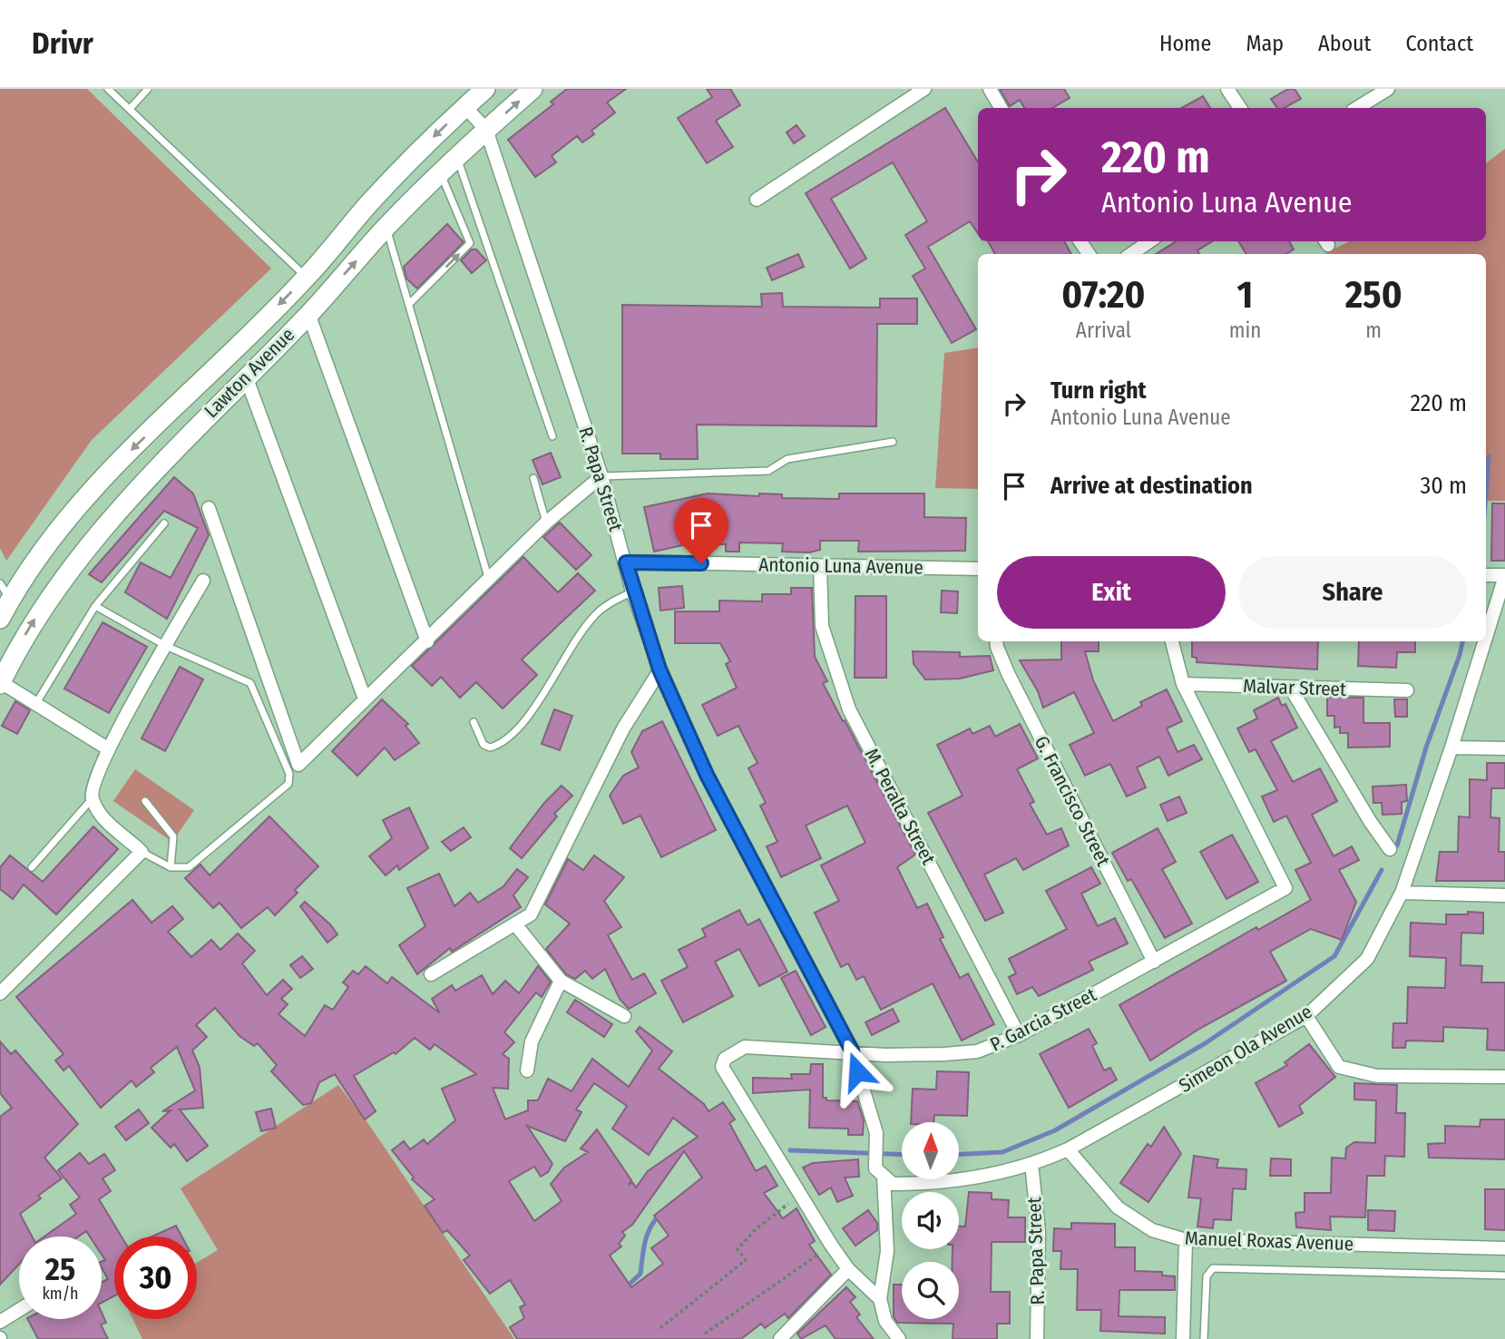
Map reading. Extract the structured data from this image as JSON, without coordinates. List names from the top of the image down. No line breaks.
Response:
{"streets":{"main road":["Lawton Avenue"],"street":["R. Papa Street","Antonio Luna Avenue","Malvar Street","G. Francisco Street","M. Peralta Street","P. Garcia Street","Simeon Ola Avenue","Manuel Roxas Avenue"]},"crossings":[["Lawton Avenue","R. Papa Street"],["R. Papa Street","Antonio Luna Avenue"],["R. Papa Street","P. Garcia Street"],["R. Papa Street","Simeon Ola Avenue"],["Antonio Luna Avenue","M. Peralta Street"],["Malvar Street","P. Garcia Street"],["G. Francisco Street","P. Garcia Street"],["M. Peralta Street","P. Garcia Street"],["Simeon Ola Avenue","Manuel Roxas Avenue"]],"north":"top","page":{"header":"Drivr","nav":["Home","Map","About","Contact"],"turn":["220 m","Antonio Luna Avenue"],"eta":["07:20","Arrival","1","min","250","m"],"list":[{"name":"Turn right","note":"Antonio Luna Avenue","value":"220 m"},{"name":"Arrive at destination","value":"30 m"}],"buttons":["Exit","Share"],"speed":"25 km/h","limit":"30"}}
